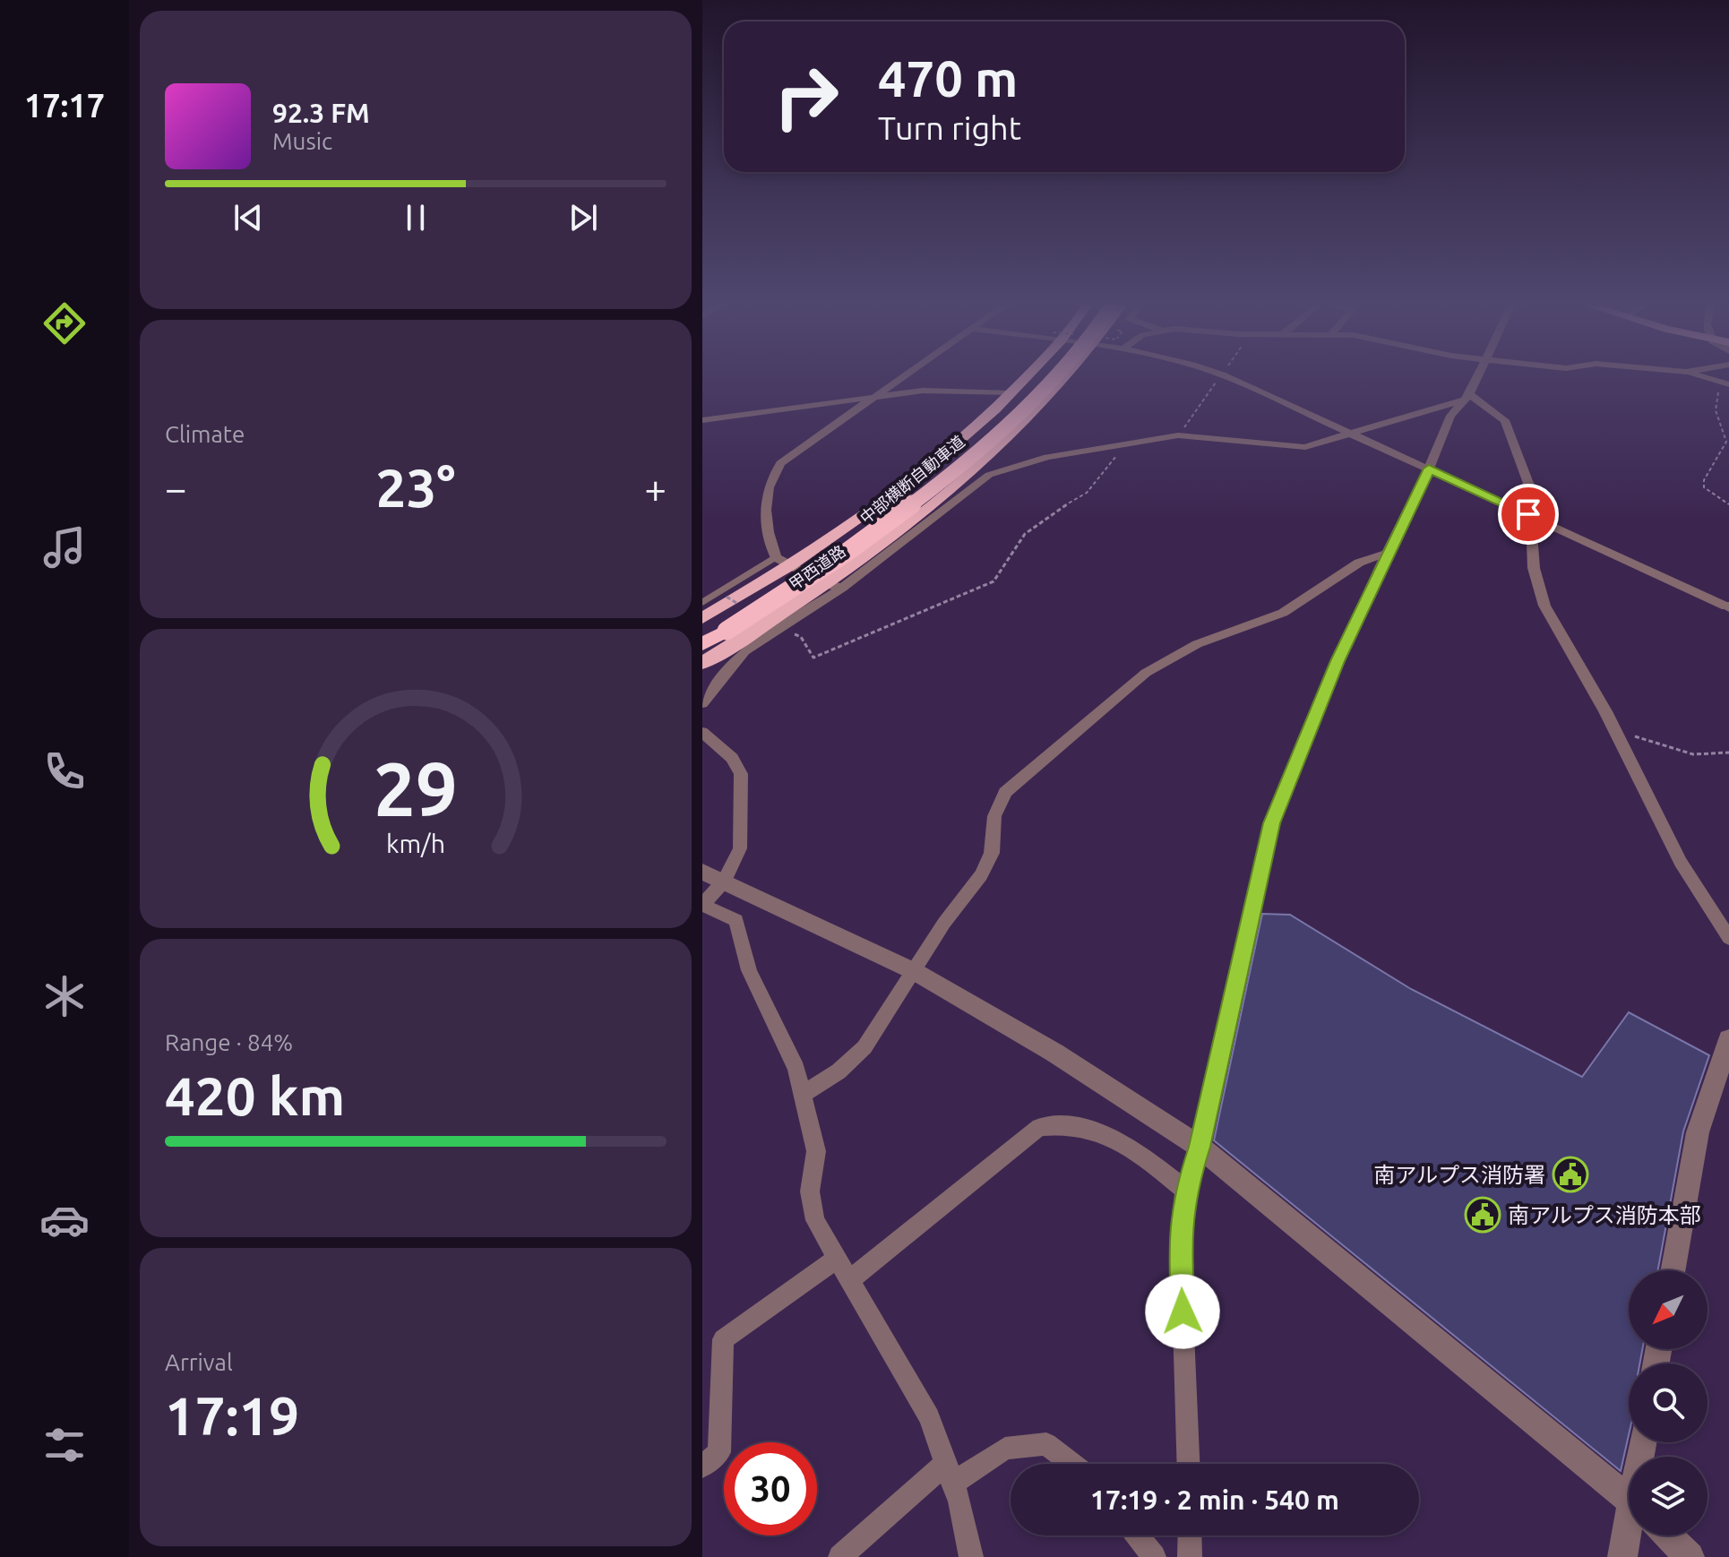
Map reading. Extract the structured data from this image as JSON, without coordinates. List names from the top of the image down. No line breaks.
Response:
{"streets":{"highway":["中部横断自動車道","甲西道路"]},"places":{"public building":["南アルプス消防署","南アルプス消防本部"]},"north":"bottom left","page":{"tabs":"17:17","turn":["470 m","Turn right"],"song":["92.3 FM","Music"],"tile":["Climate",["Range · 84%","420 km"],["Arrival","17:19"]],"heat":["−","23°","+"],"limit":"30","trip":"17:19 · 2 min · 540 m","gauge":["29","km/h"]}}
